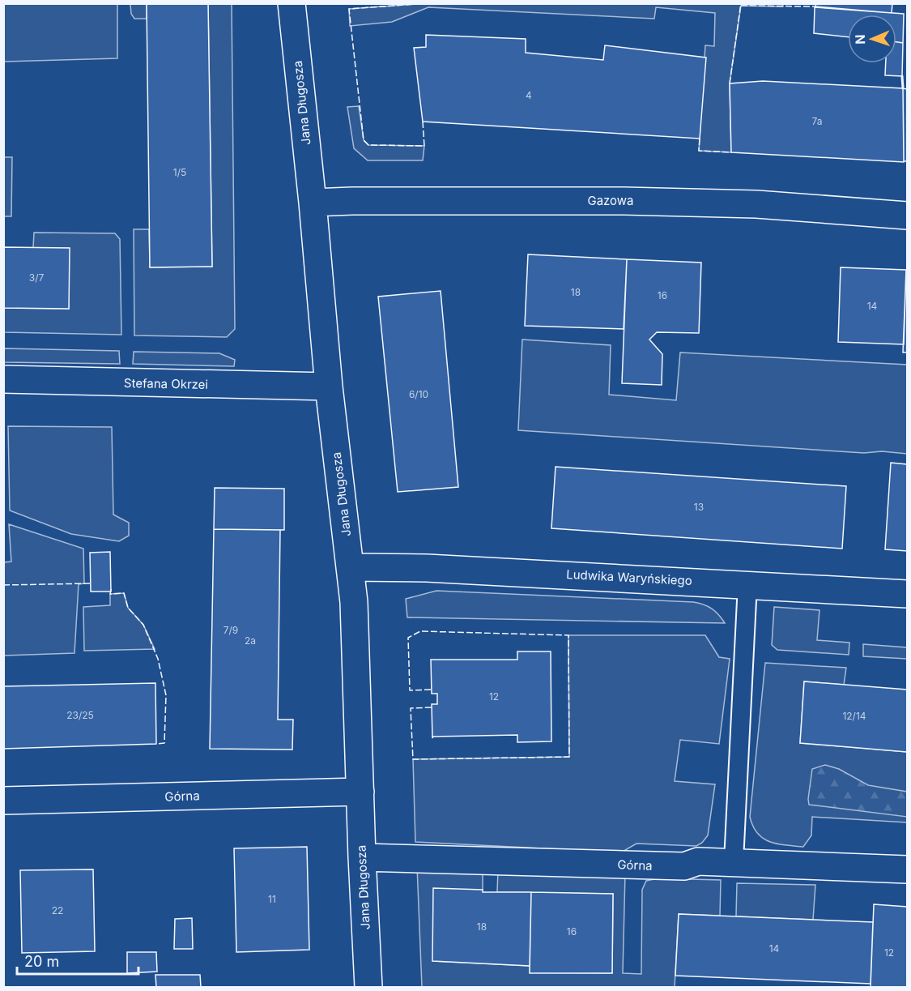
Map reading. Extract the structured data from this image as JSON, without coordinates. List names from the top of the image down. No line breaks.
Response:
{"streets":{"street":["Jana Długosza","Gazowa","Stefana Okrzei","Ludwika Waryńskiego","Górna"]},"crossings":[["Jana Długosza","Gazowa"],["Jana Długosza","Stefana Okrzei"],["Jana Długosza","Ludwika Waryńskiego"],["Jana Długosza","Górna"]],"house_numbers":["4","7a","1/5","3/7","18","16","14","6/10","13","7/9","2a","12","23/25","12/14","11","22","18","16","14","12"],"scale_bar":"20 m","north":"left"}
